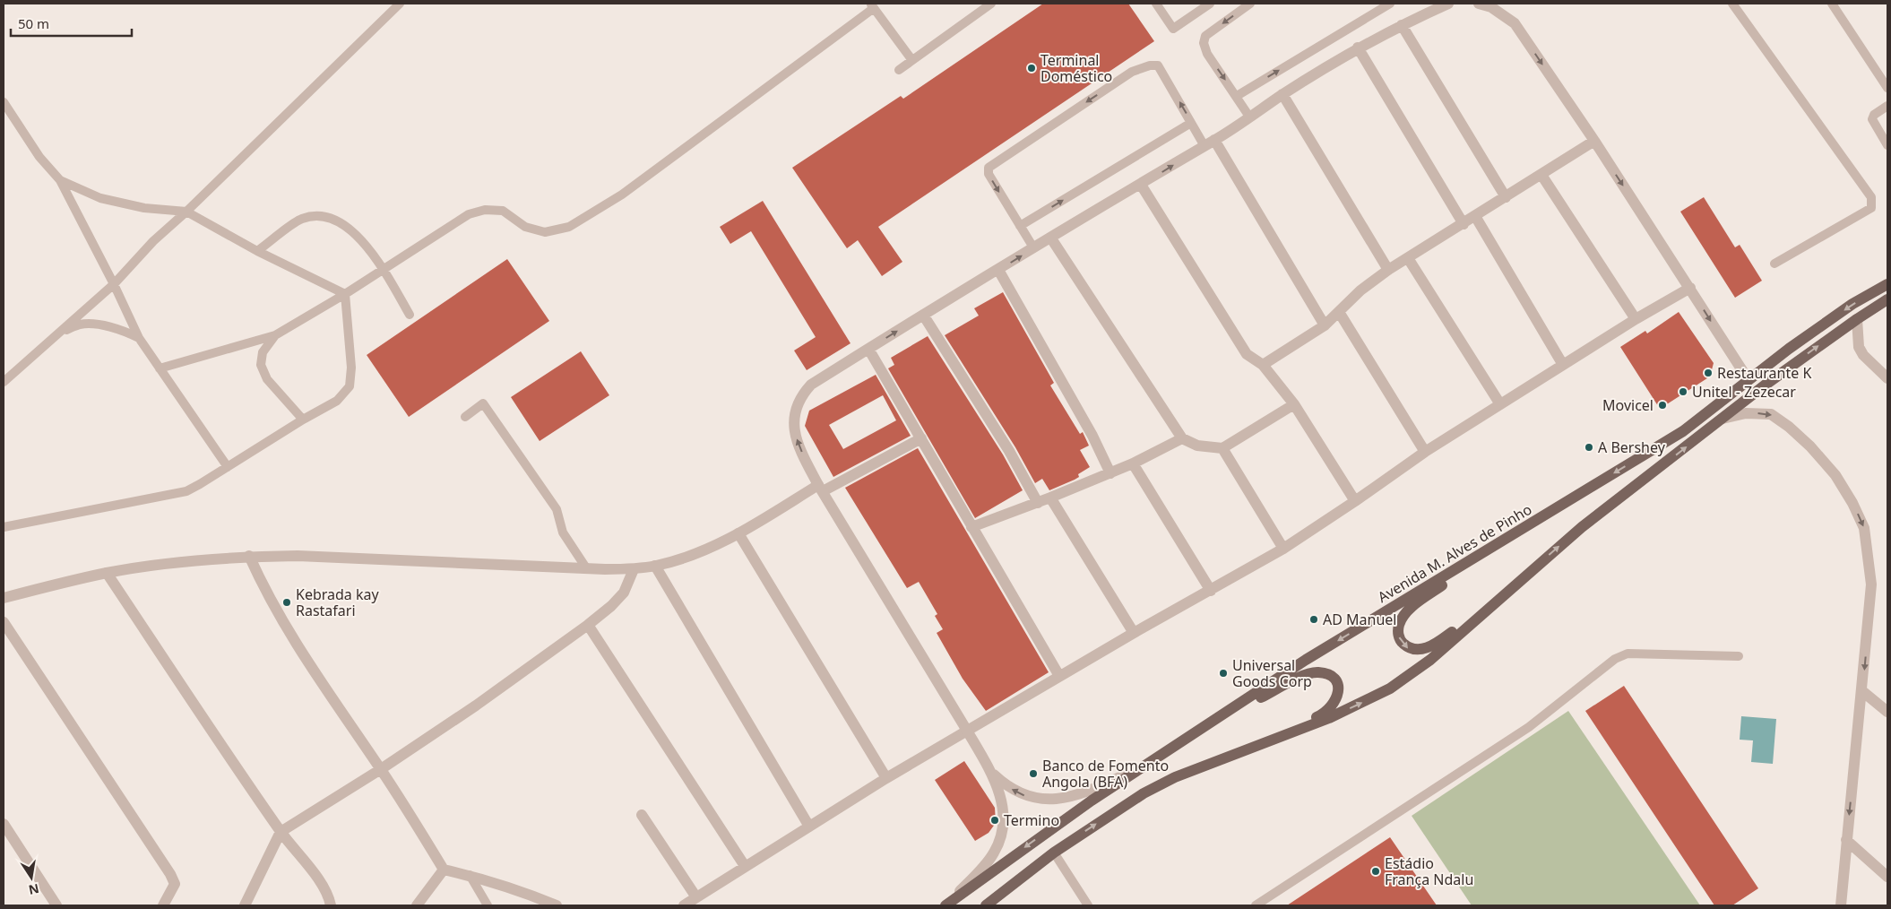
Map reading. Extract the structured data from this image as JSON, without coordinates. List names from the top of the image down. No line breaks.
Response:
{"streets":{"main road":["Avenida M. Alves de Pinho"]},"places":["Terminal Doméstico","Restaurante K","Unitel - Zezecar","Movicel","A Bershey","Kebrada kay Rastafari","AD Manuel","Universal Goods Corp","Banco de Fomento Angola (BFA)","Termino","Estádio França Ndalu"],"scale_bar":"50 m","north":"bottom"}
